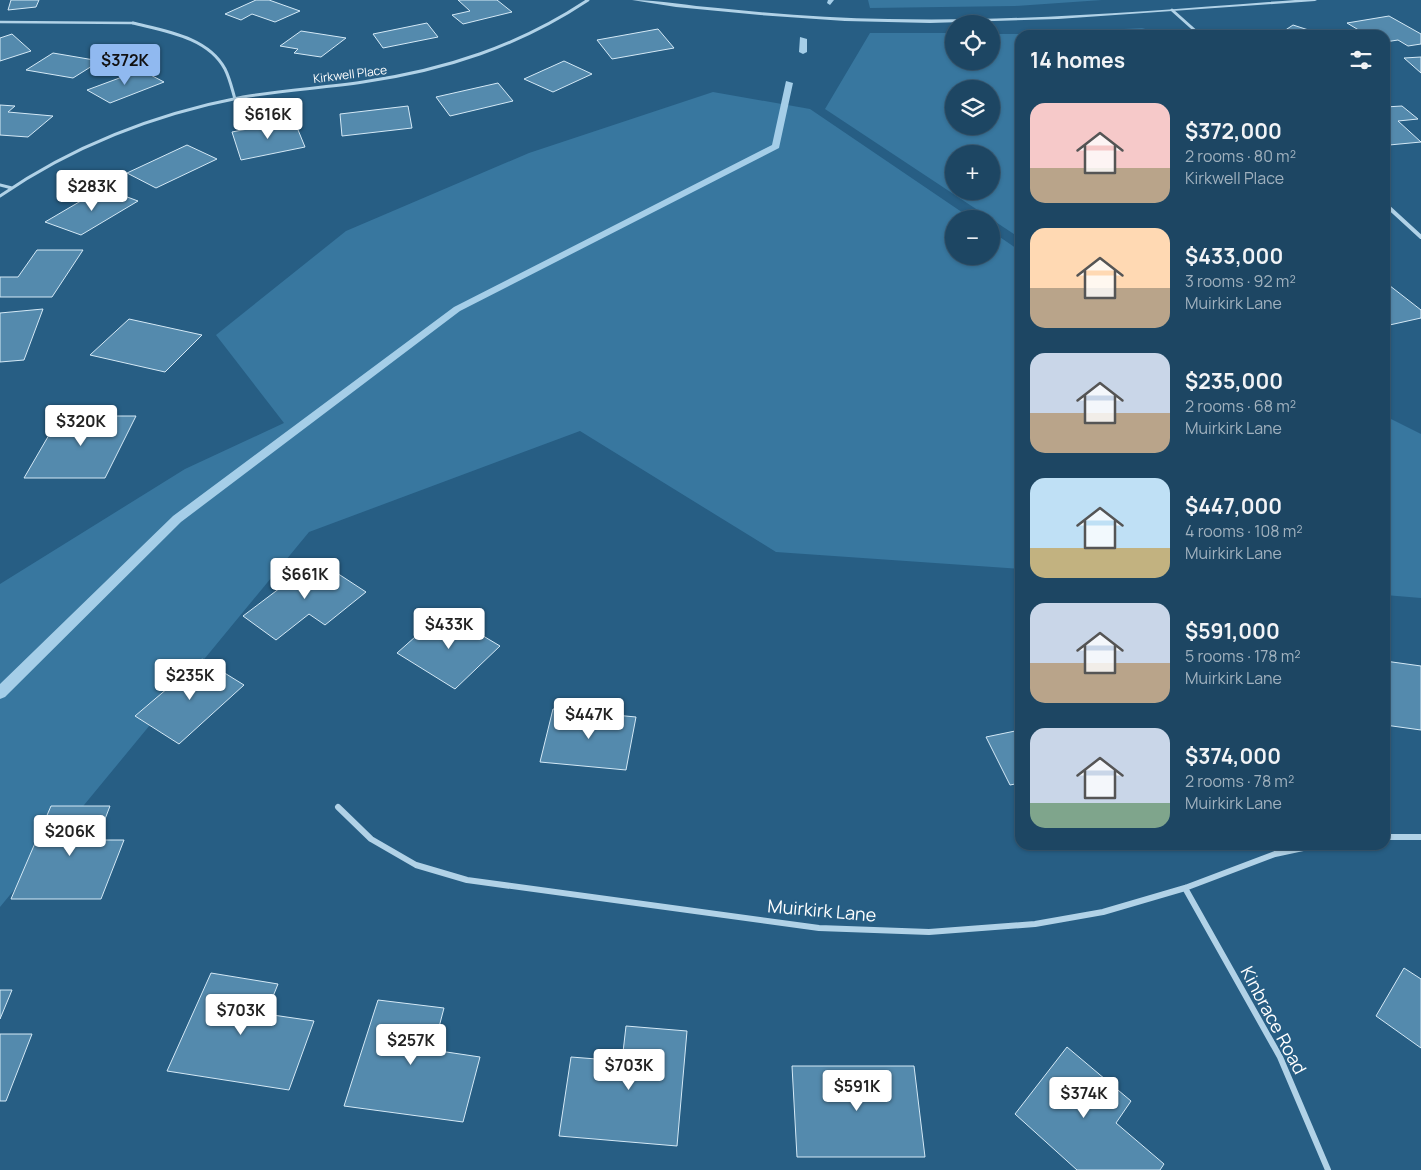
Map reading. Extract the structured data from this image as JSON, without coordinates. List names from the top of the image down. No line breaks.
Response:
{"streets":{"street":["Kirkwell Place","Muirkirk Lane","Kinbrace Road"]},"crossings":[["Muirkirk Lane","Kinbrace Road"]],"page":{"map_buttons":["+","−"],"heading":"14 homes","price":["$372K","$616K","$283K","$320K","$661K","$433K","$235K","$447K","$206K","$703K","$257K","$703K","$591K","$374K"],"list":[{"name":"$372,000","note":"2 rooms · 80 m² · Kirkwell Place"},{"name":"$433,000","note":"3 rooms · 92 m² · Muirkirk Lane"},{"name":"$235,000","note":"2 rooms · 68 m² · Muirkirk Lane"},{"name":"$447,000","note":"4 rooms · 108 m² · Muirkirk Lane"},{"name":"$591,000","note":"5 rooms · 178 m² · Muirkirk Lane"},{"name":"$374,000","note":"2 rooms · 78 m² · Muirkirk Lane"}]}}
